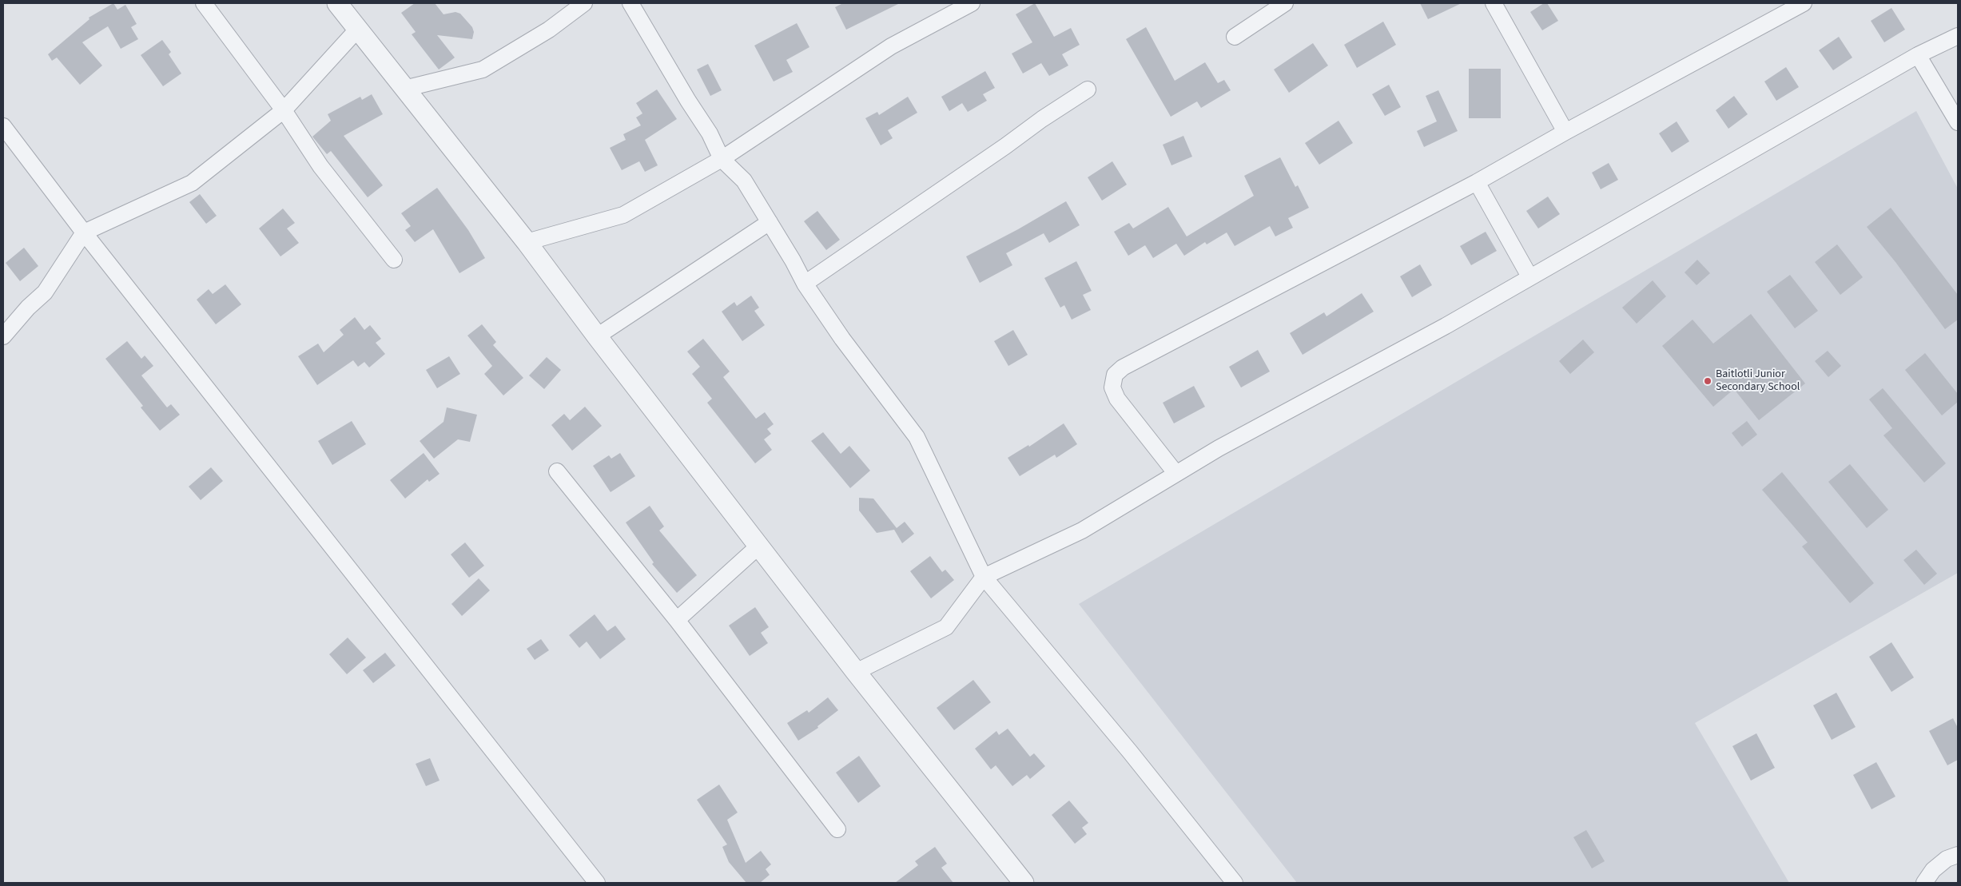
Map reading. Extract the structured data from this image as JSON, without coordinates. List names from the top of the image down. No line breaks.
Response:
{"places":["Baitlotli Junior Secondary School"]}
